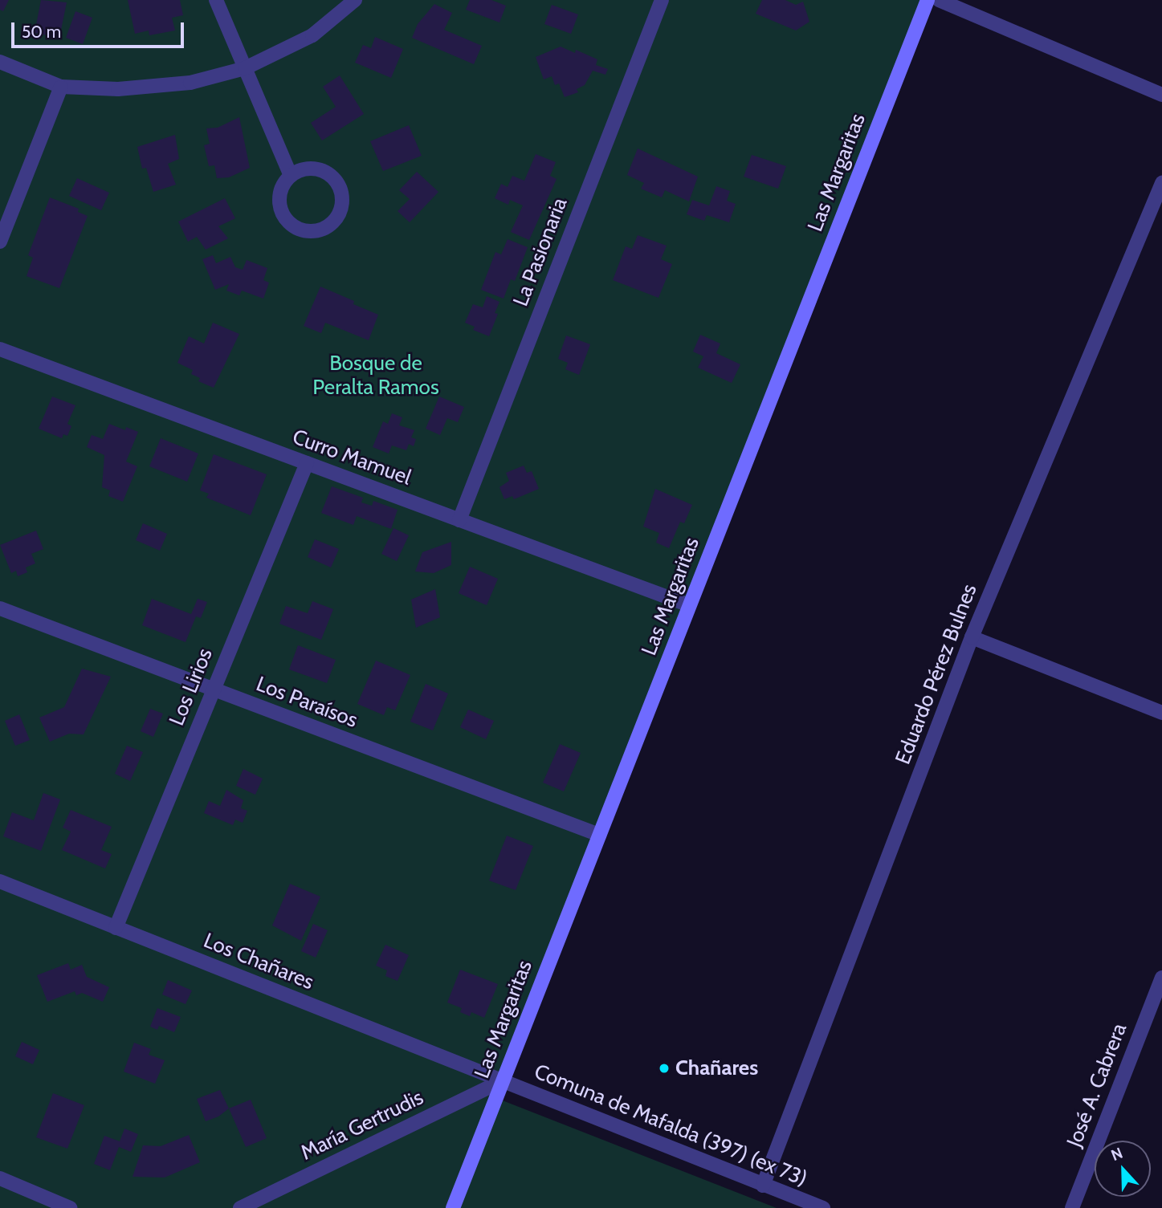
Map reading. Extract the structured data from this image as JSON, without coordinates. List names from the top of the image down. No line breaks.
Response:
{"streets":{"street":["Las Margaritas","La Pasionaria","Curro Mamuel","Eduardo Pérez Bulnes","Los Lirios","Los Paraísos","Los Chañares","José A. Cabrera","María Gertrudis","Comuna de Mafalda (397) (ex 73)"]},"crossings":[["Las Margaritas","Curro Mamuel"],["Las Margaritas","Los Paraísos"],["Las Margaritas","Los Chañares"],["Las Margaritas","María Gertrudis"],["Las Margaritas","Comuna de Mafalda (397) (ex 73)"],["La Pasionaria","Curro Mamuel"],["Curro Mamuel","Los Lirios"],["Eduardo Pérez Bulnes","Comuna de Mafalda (397) (ex 73)"],["Los Lirios","Los Paraísos"],["Los Lirios","Los Chañares"],["Los Chañares","María Gertrudis"],["Los Chañares","Comuna de Mafalda (397) (ex 73)"],["María Gertrudis","Comuna de Mafalda (397) (ex 73)"]],"parks":["Bosque de Peralta Ramos"],"places":["Chañares"],"scale_bar":"50 m","north":"top"}
